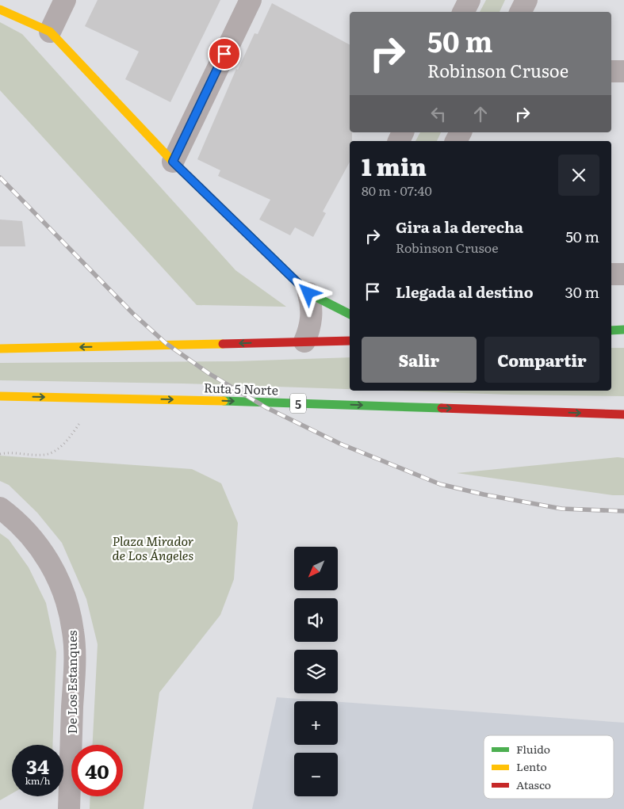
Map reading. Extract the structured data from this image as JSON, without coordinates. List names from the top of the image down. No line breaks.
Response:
{"streets":{"main road":["Ruta 5 Norte","5"],"street":["De Los Estanques"]},"parks":["Plaza Mirador de Los Ángeles"],"legend":["Fluido","Lento","Atasco"],"north":"bottom left","page":{"turn":["50 m","Robinson Crusoe"],"heading":["1 min","80 m · 07:40"],"list":[{"name":"Gira a la derecha","note":"Robinson Crusoe","value":"50 m"},{"name":"Llegada al destino","value":"30 m"}],"buttons":["Salir","Compartir"],"map_buttons":["+","−"],"speed":"34 km/h","limit":"40"}}
